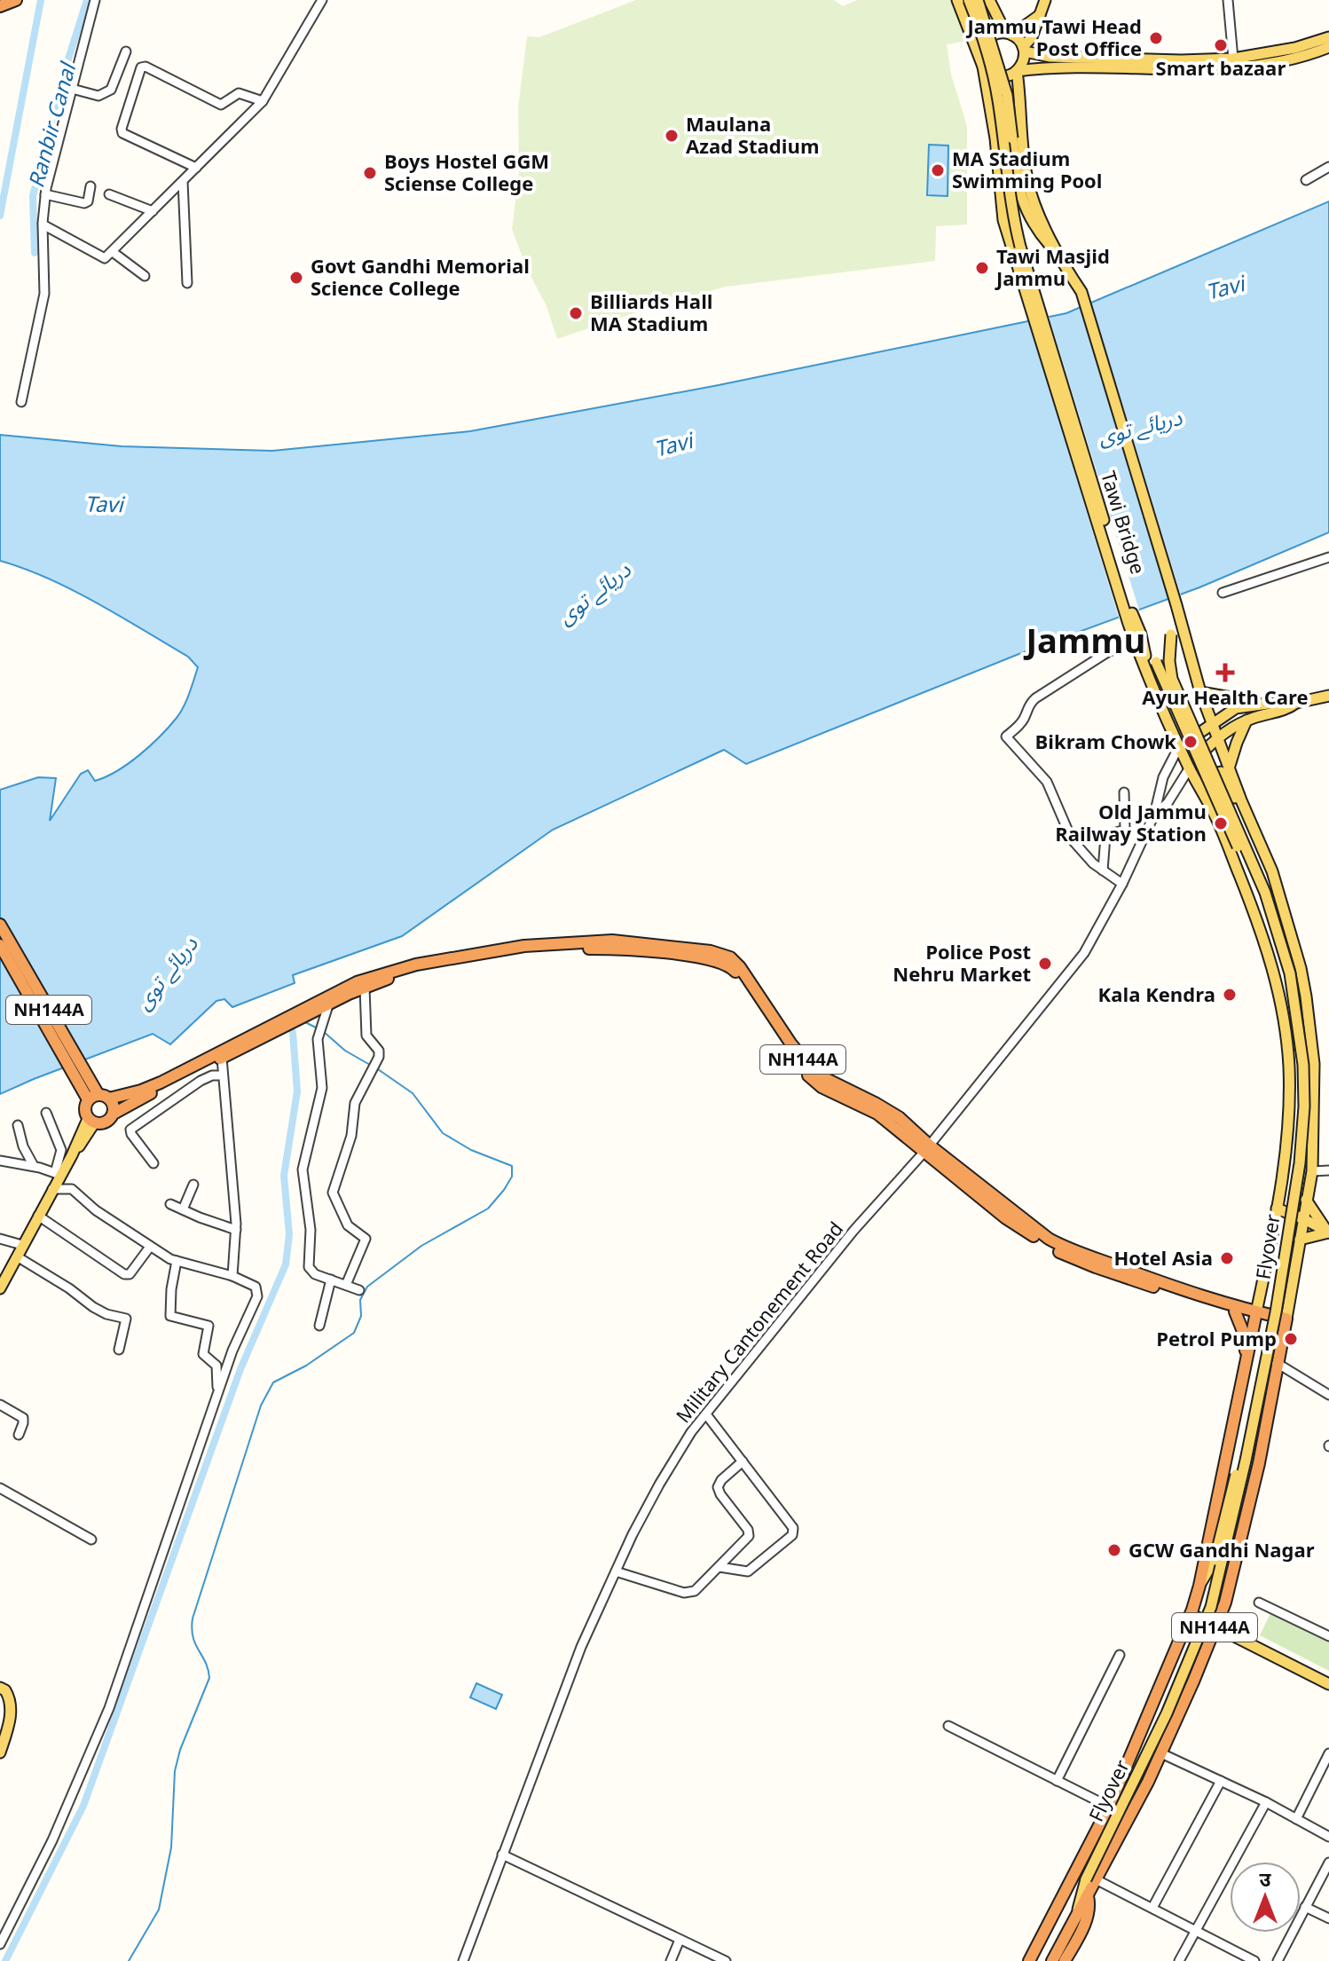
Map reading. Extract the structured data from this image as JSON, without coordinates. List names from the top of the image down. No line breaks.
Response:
{"streets":{"highway":["NH144A"],"main road":["Tawi Bridge","Flyover"],"street":["Military Cantonement Road"]},"crossings":[["Tawi Bridge","Flyover"],["NH144A","Flyover"],["NH144A","Military Cantonement Road"]],"districts":["Jammu"],"water":["Ranbir Canal","Tavi","دریائے توی"],"places":{"other":["Jammu Tawi Head Post Office","Smart bazaar","Maulana Azad Stadium","MA Stadium Swimming Pool","Boys Hostel GGM Sciense College","Tawi Masjid Jammu","Govt Gandhi Memorial Science College","Billiards Hall MA Stadium","Bikram Chowk","Old Jammu Railway Station","Police Post Nehru Market","Kala Kendra","Hotel Asia","Petrol Pump","GCW Gandhi Nagar"],"health":["Ayur Health Care"]},"north":"top"}
